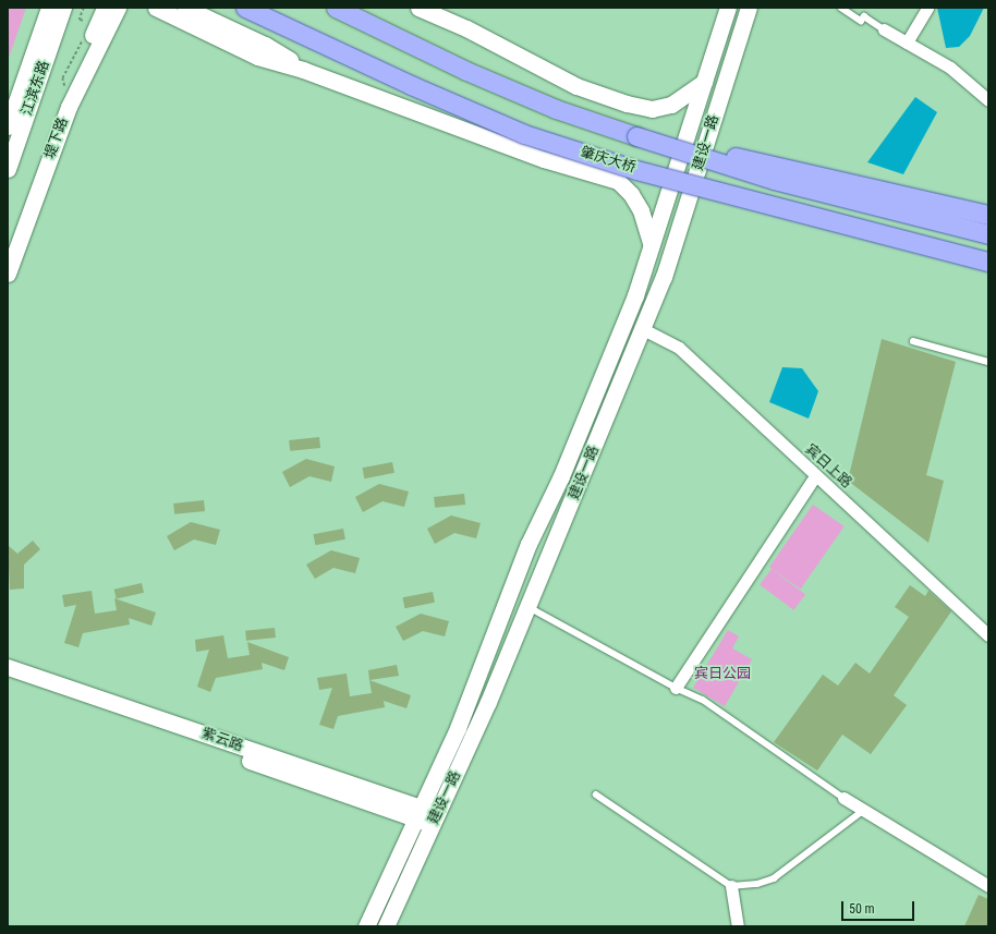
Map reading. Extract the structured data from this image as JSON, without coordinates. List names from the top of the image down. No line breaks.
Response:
{"streets":{"main road":["肇庆大桥"],"street":["江滨东路","堤下路","建设一路","宾日上路","紫云路"]},"crossings":[["建设一路","宾日上路"],["建设一路","紫云路"]],"parks":["宾日公园"],"scale_bar":"50 m"}
